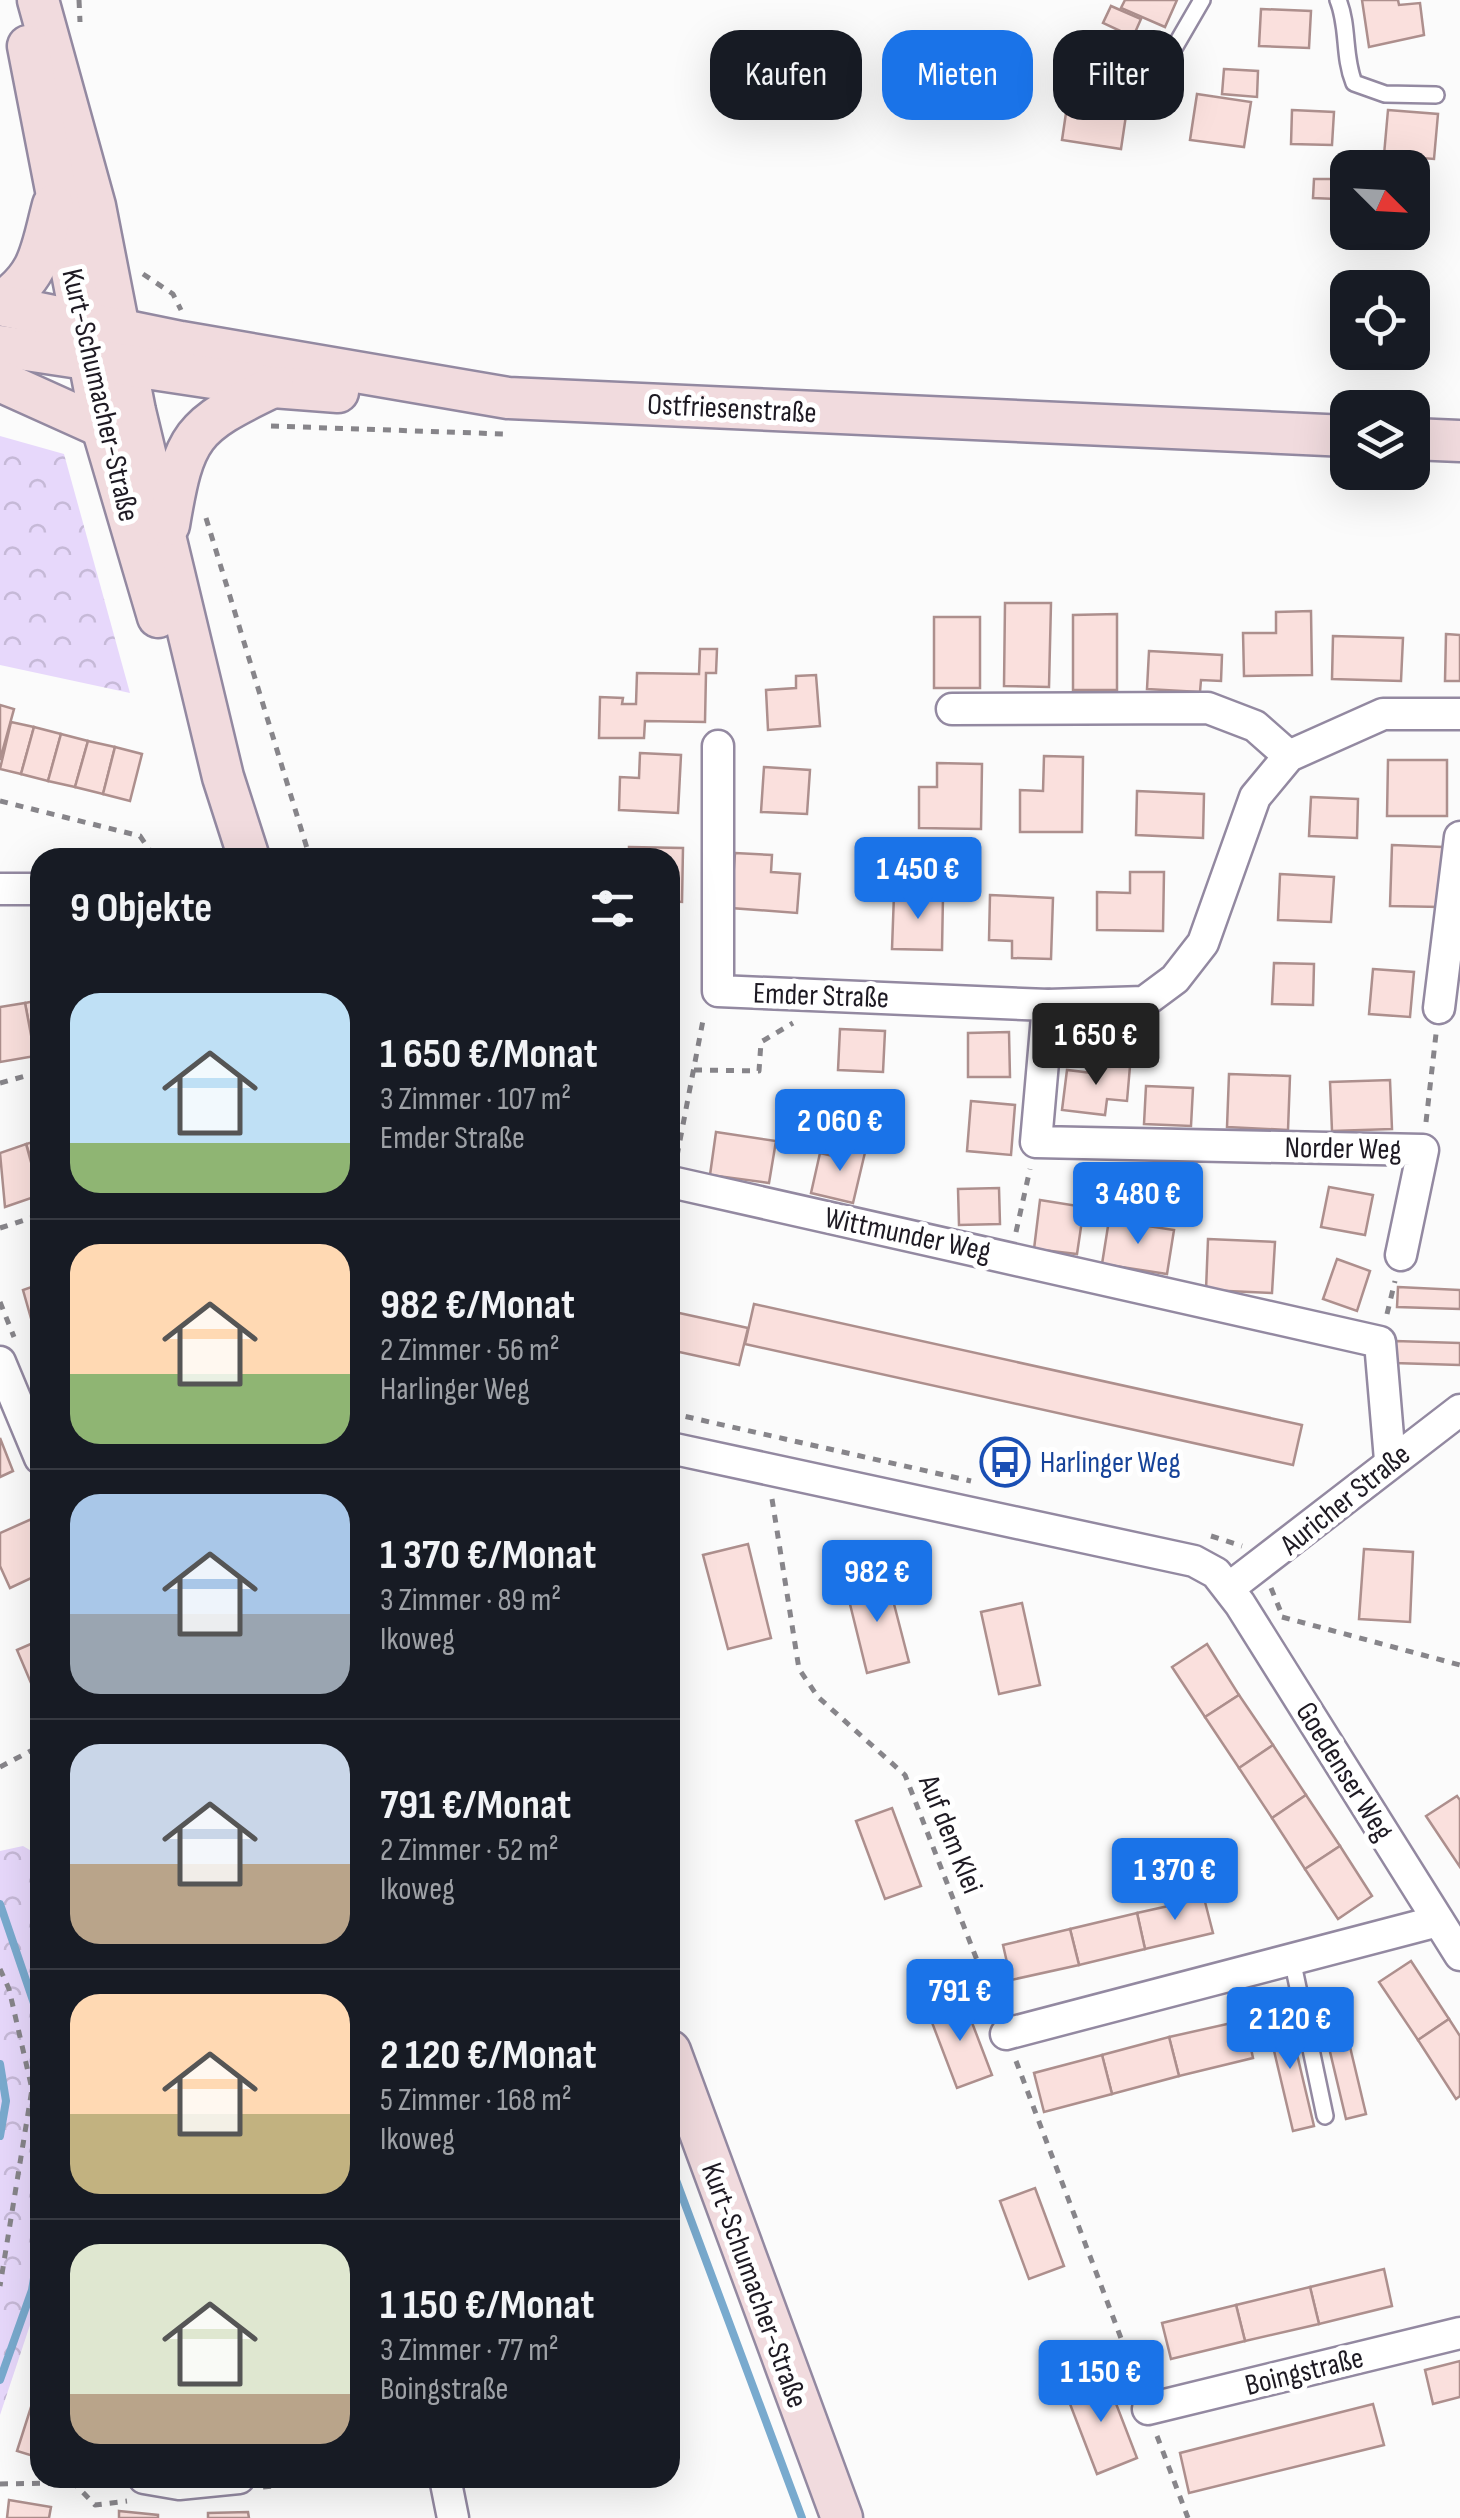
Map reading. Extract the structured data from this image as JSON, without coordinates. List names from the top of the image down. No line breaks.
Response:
{"streets":{"main road":["Kurt-Schumacher-Straße","Ostfriesenstraße"],"street":["Emder Straße","Norder Weg","Wittmunder Weg","Auricher Straße","Goedenser Weg","Boingstraße"],"path":["Auf dem Klei"]},"crossings":[["Kurt-Schumacher-Straße","Ostfriesenstraße"],["Auricher Straße","Goedenser Weg"],["Auf dem Klei","Boingstraße"]],"places":{"bus stop":["Harlinger Weg"]},"north":"bottom right","page":{"chip":["Kaufen","Mieten","Filter"],"price":["1 450 €","1 650 €","2 060 €","3 480 €","982 €","1 370 €","791 €","2 120 €","1 150 €"],"heading":"9 Objekte","list":[{"name":"1 650 €/Monat","note":"3 Zimmer · 107 m² · Emder Straße"},{"name":"982 €/Monat","note":"2 Zimmer · 56 m² · Harlinger Weg"},{"name":"1 370 €/Monat","note":"3 Zimmer · 89 m² · Ikoweg"},{"name":"791 €/Monat","note":"2 Zimmer · 52 m² · Ikoweg"},{"name":"2 120 €/Monat","note":"5 Zimmer · 168 m² · Ikoweg"},{"name":"1 150 €/Monat","note":"3 Zimmer · 77 m² · Boingstraße"}]}}
